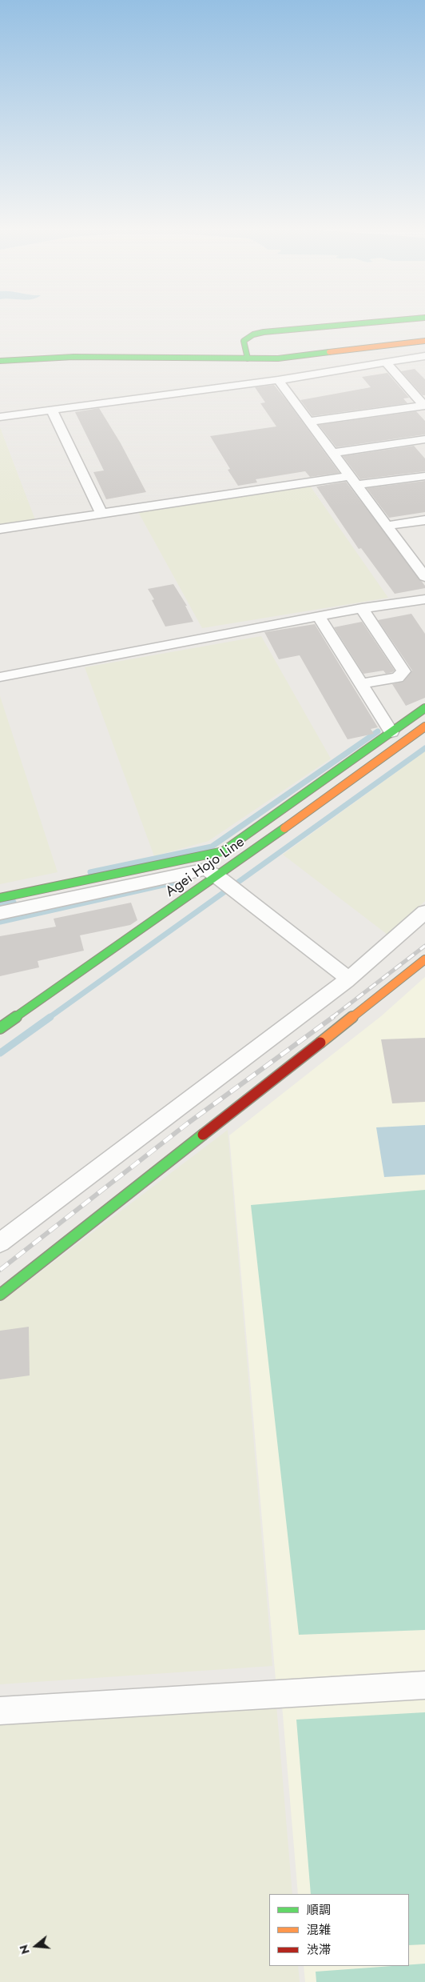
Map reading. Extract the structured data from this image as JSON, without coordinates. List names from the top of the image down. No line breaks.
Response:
{"streets":{"main road":["Agei Hojo Line"]},"legend":["順調","混雑","渋滞"],"north":"left"}
